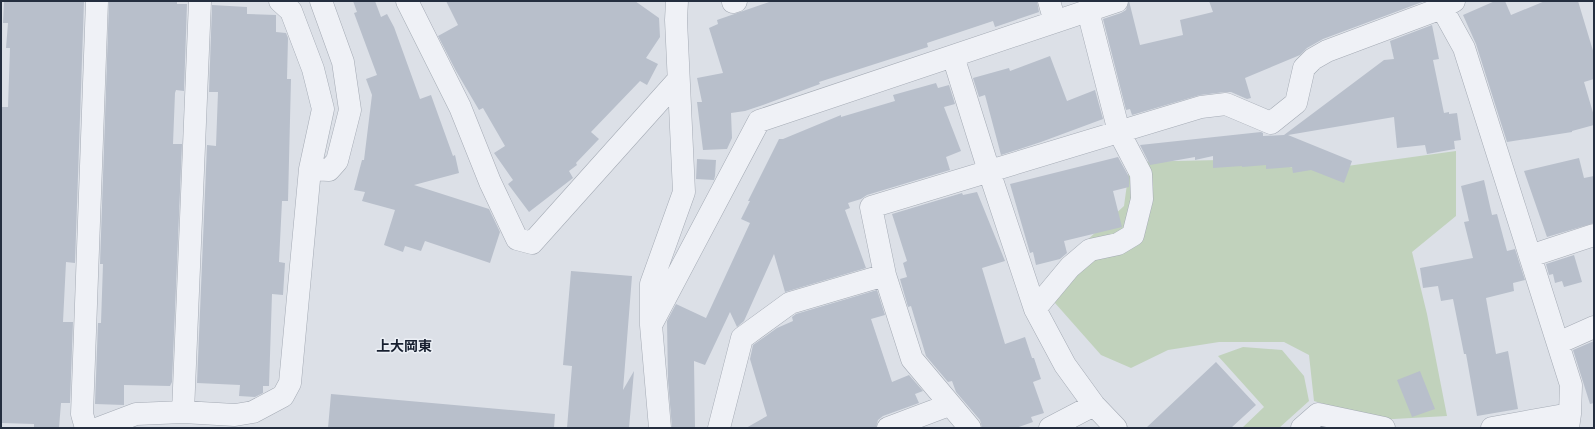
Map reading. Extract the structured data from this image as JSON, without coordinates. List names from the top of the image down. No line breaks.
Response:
{"districts":["上大岡東"]}
